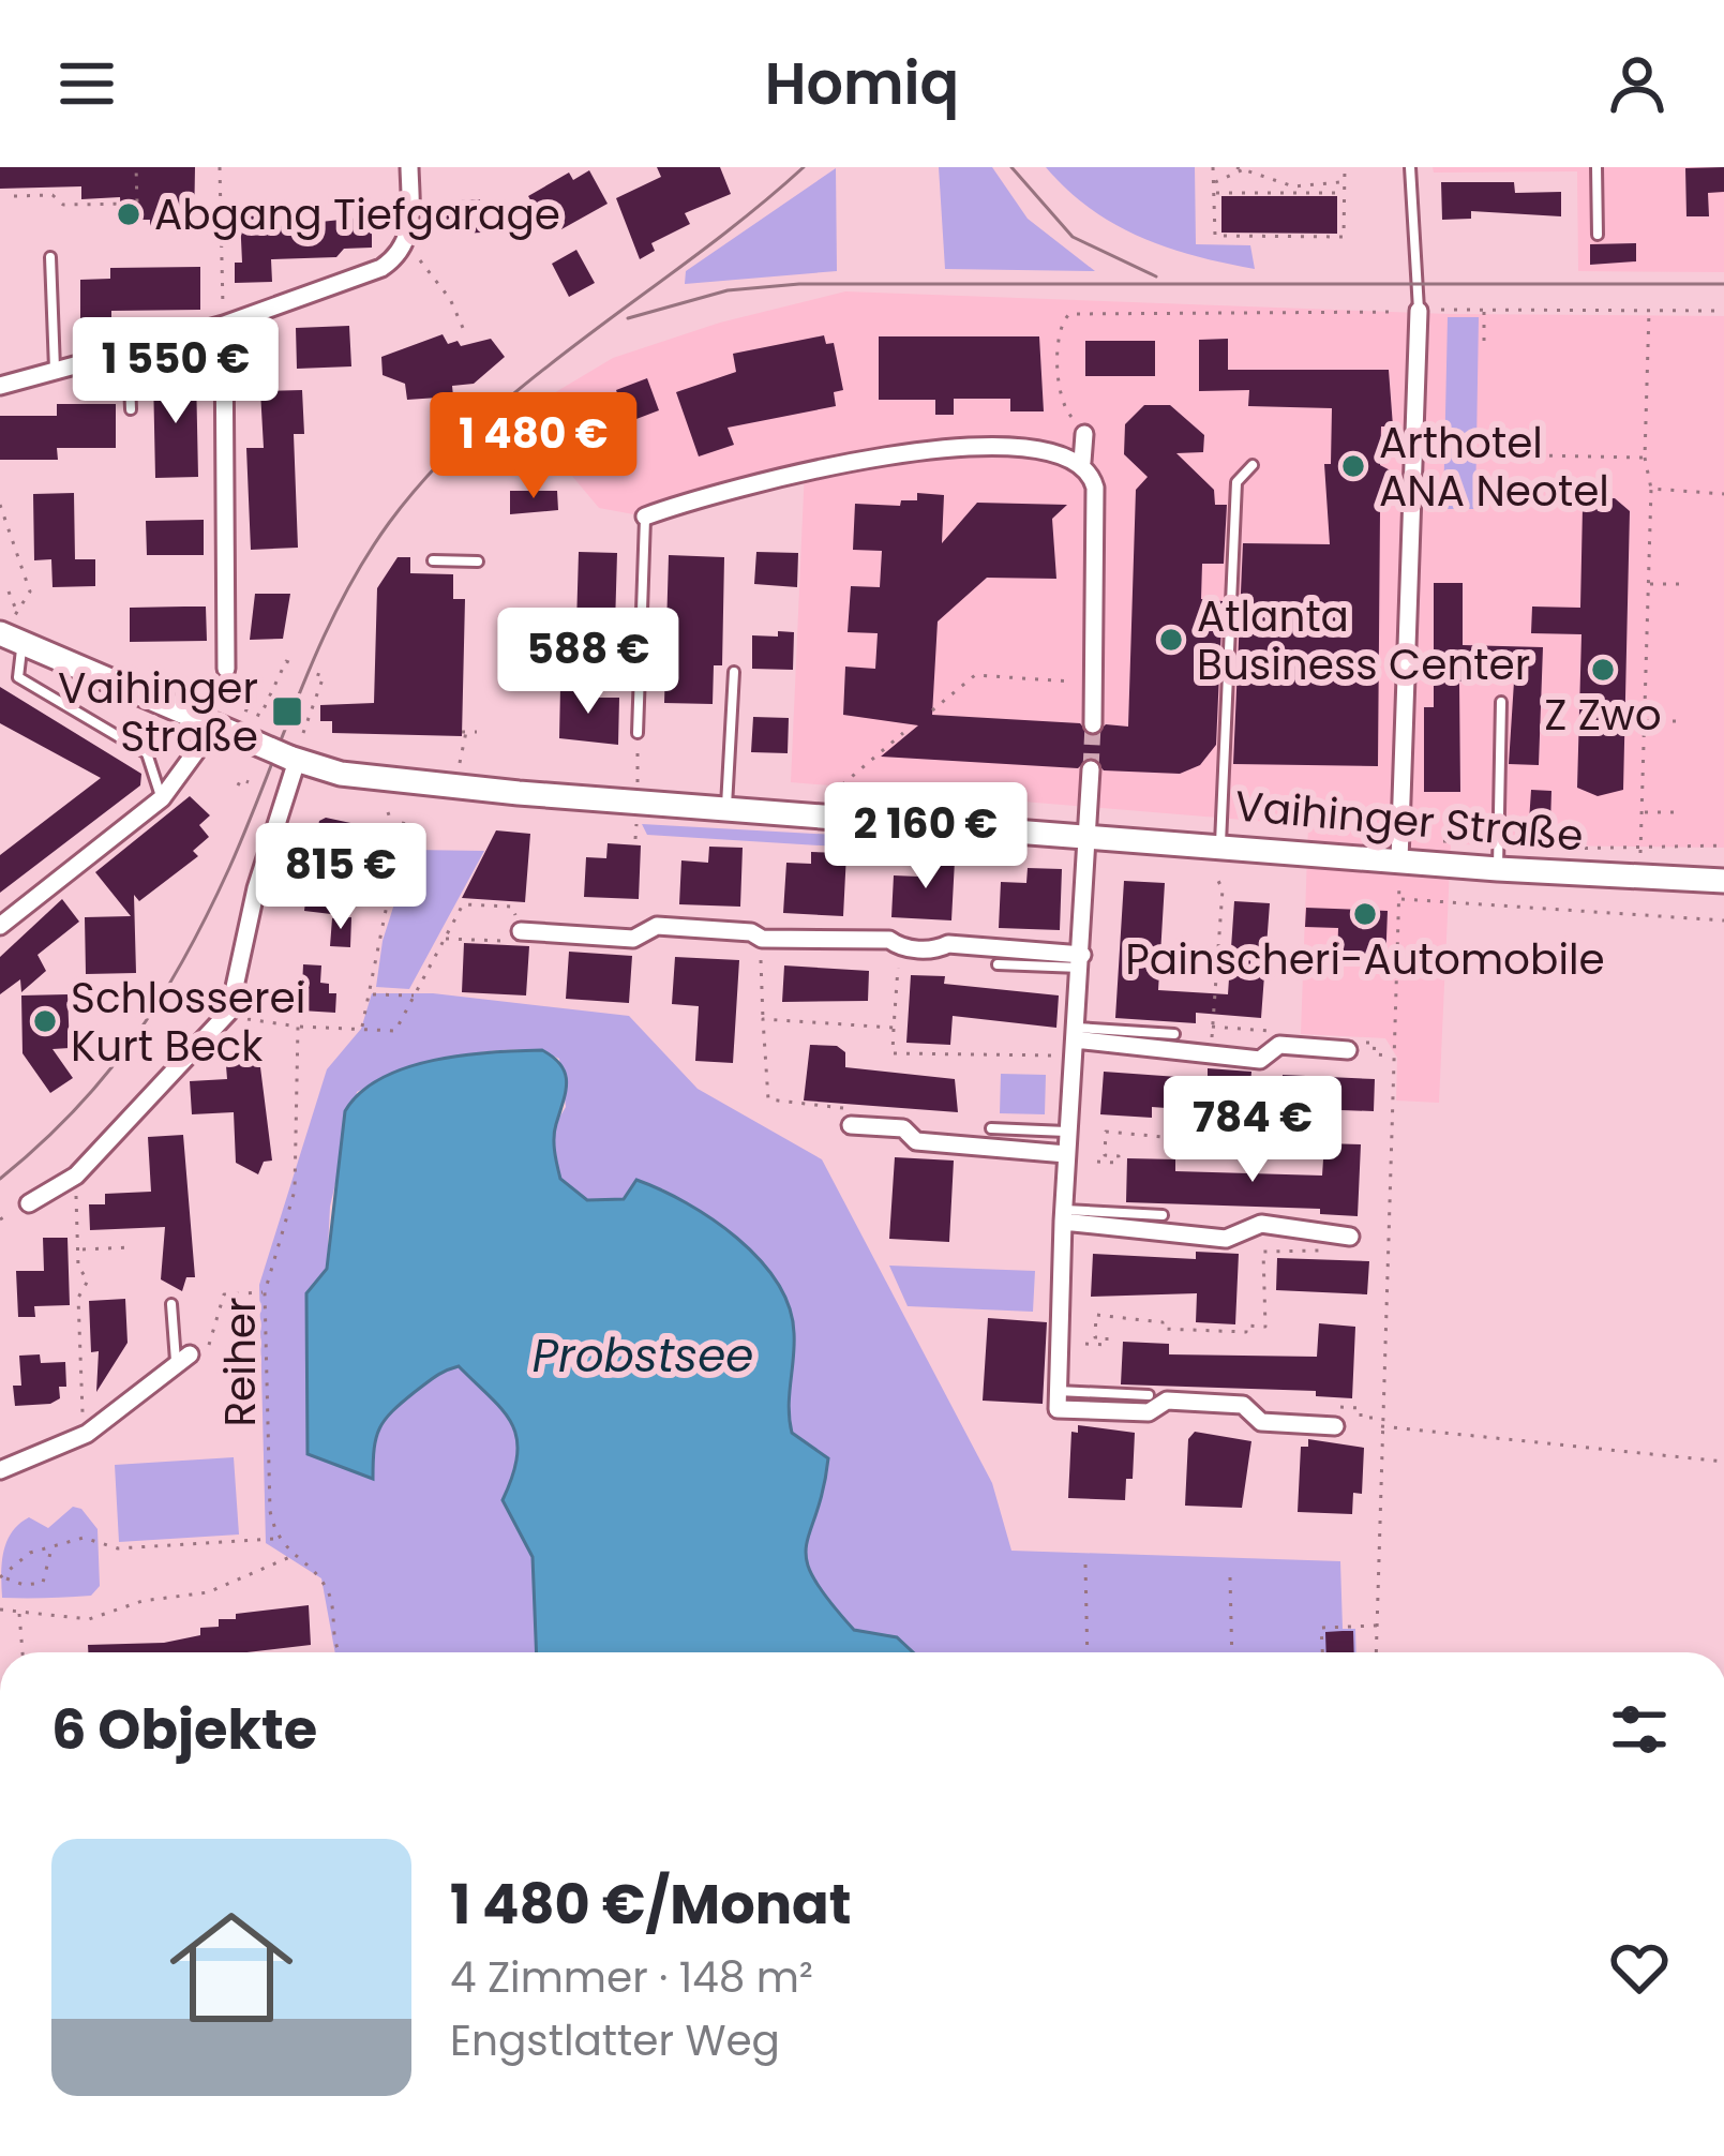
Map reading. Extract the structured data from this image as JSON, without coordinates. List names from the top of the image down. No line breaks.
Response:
{"streets":{"main road":["Vaihinger Straße"],"path":["Reiher"]},"water":["Probstsee"],"places":{"other":["Abgang Tiefgarage","Arthotel ANA Neotel","Atlanta Business Center","Z Zwo","Painscheri-Automobile","Schlosserei Kurt Beck"],"transit":["Vaihinger Straße"]},"page":{"header":"Homiq","price":["1 550 €","1 480 €","588 €","2 160 €","815 €","784 €"],"heading":"6 Objekte","list":[{"name":"1 480 €/Monat","note":"4 Zimmer · 148 m² · Engstlatter Weg"}]}}
